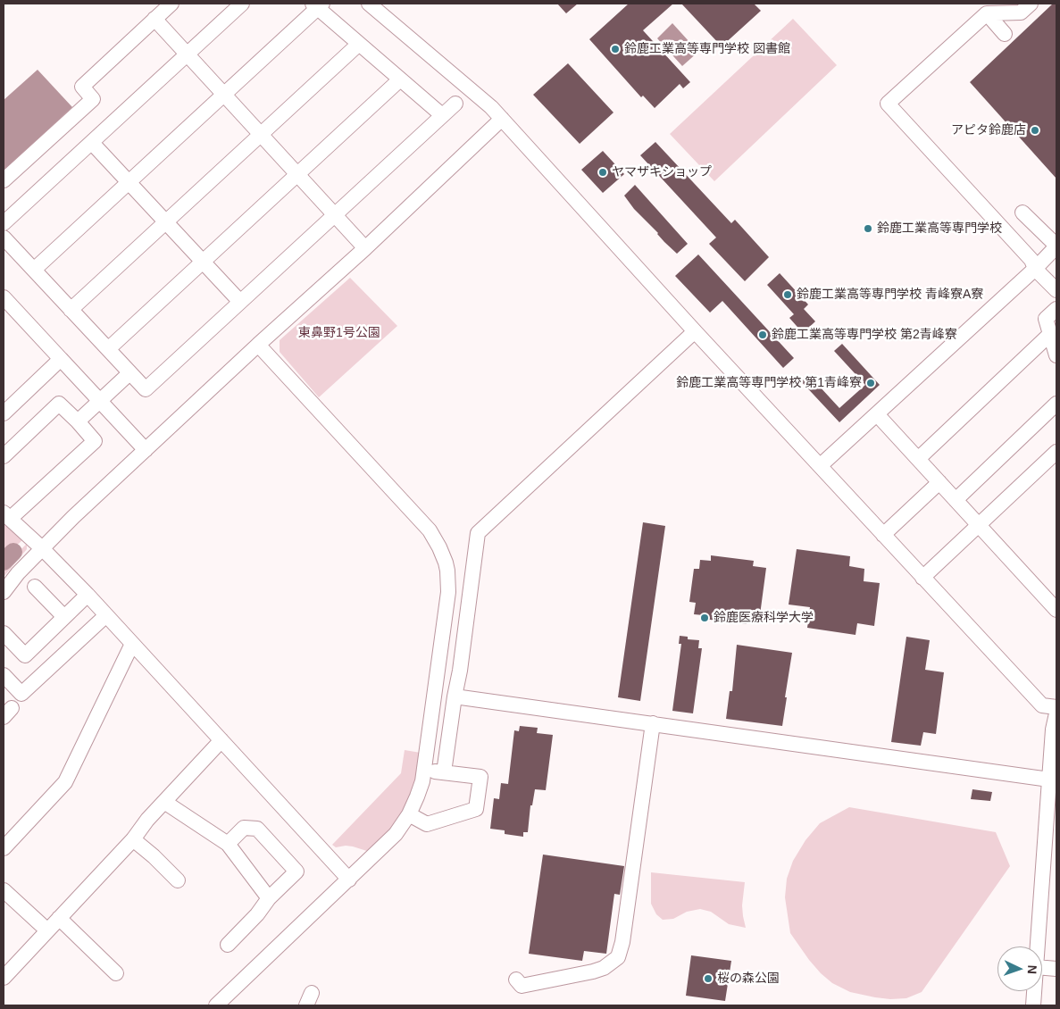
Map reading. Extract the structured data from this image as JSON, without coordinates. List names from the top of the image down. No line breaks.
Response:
{"parks":["東鼻野1号公園"],"places":["鈴鹿工業高等専門学校 図書館","アピタ鈴鹿店","ヤマザキショップ","鈴鹿工業高等専門学校","鈴鹿工業高等専門学校 青峰寮A寮","鈴鹿工業高等専門学校 第2青峰寮","鈴鹿工業高等専門学校 第1青峰寮","鈴鹿医療科学大学","桜の森公園"],"north":"right"}
